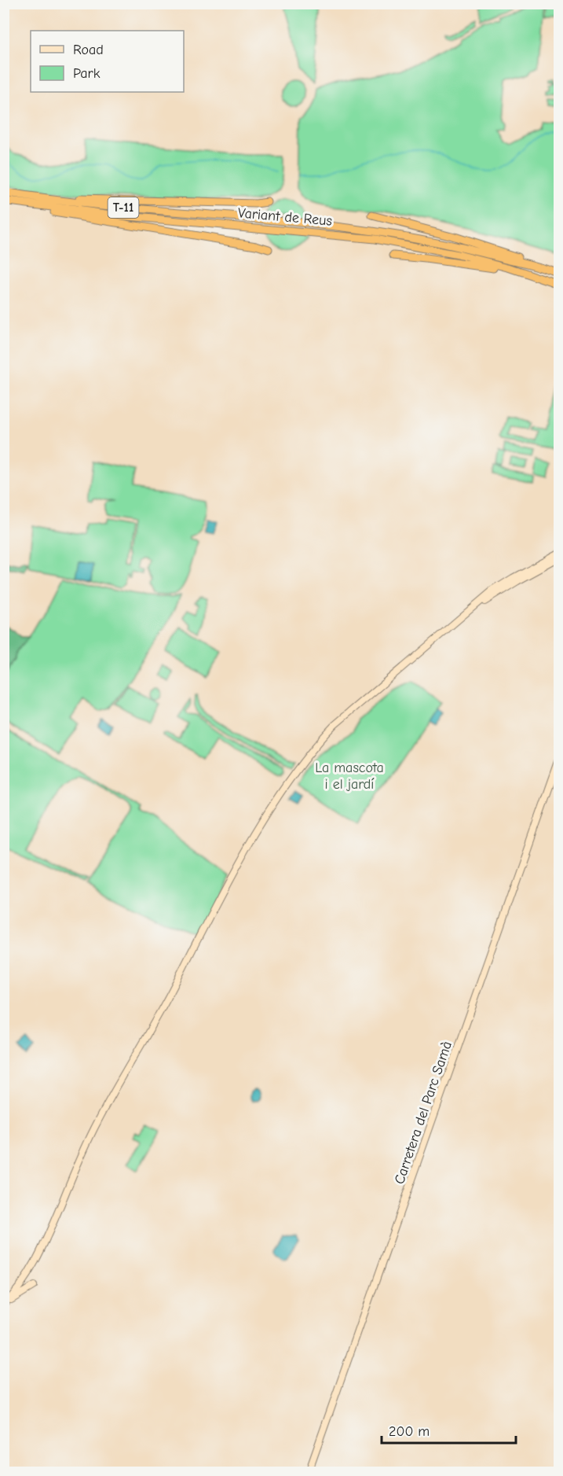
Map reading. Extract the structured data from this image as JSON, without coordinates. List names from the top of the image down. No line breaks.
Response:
{"streets":{"highway":["T-11","Variant de Reus"],"main road":["Carretera del Parc Samà"]},"parks":["La mascota i el jardí"],"legend":["Road","Park"],"scale_bar":"200 m"}
